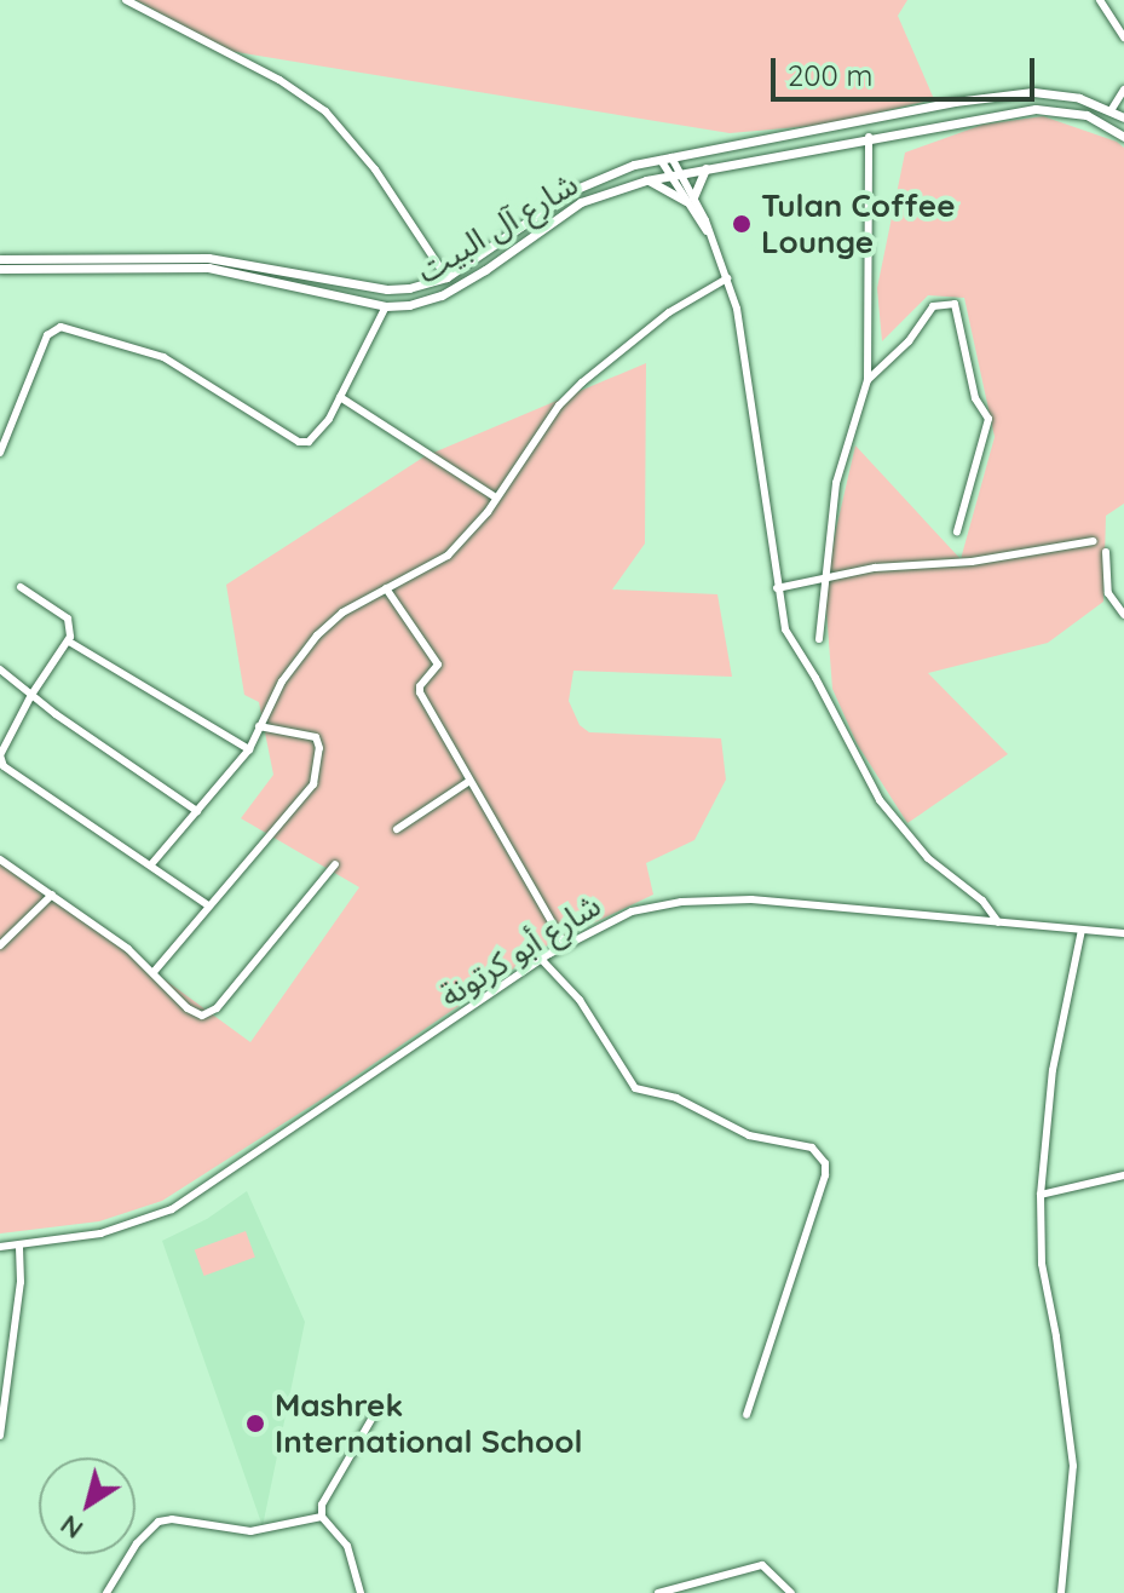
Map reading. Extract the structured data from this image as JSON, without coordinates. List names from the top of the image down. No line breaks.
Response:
{"streets":{"street":["شارع آل البيت","شارع أبو كرتونة"]},"places":["Tulan Coffee Lounge","Mashrek International School"],"scale_bar":"200 m","north":"bottom left"}
